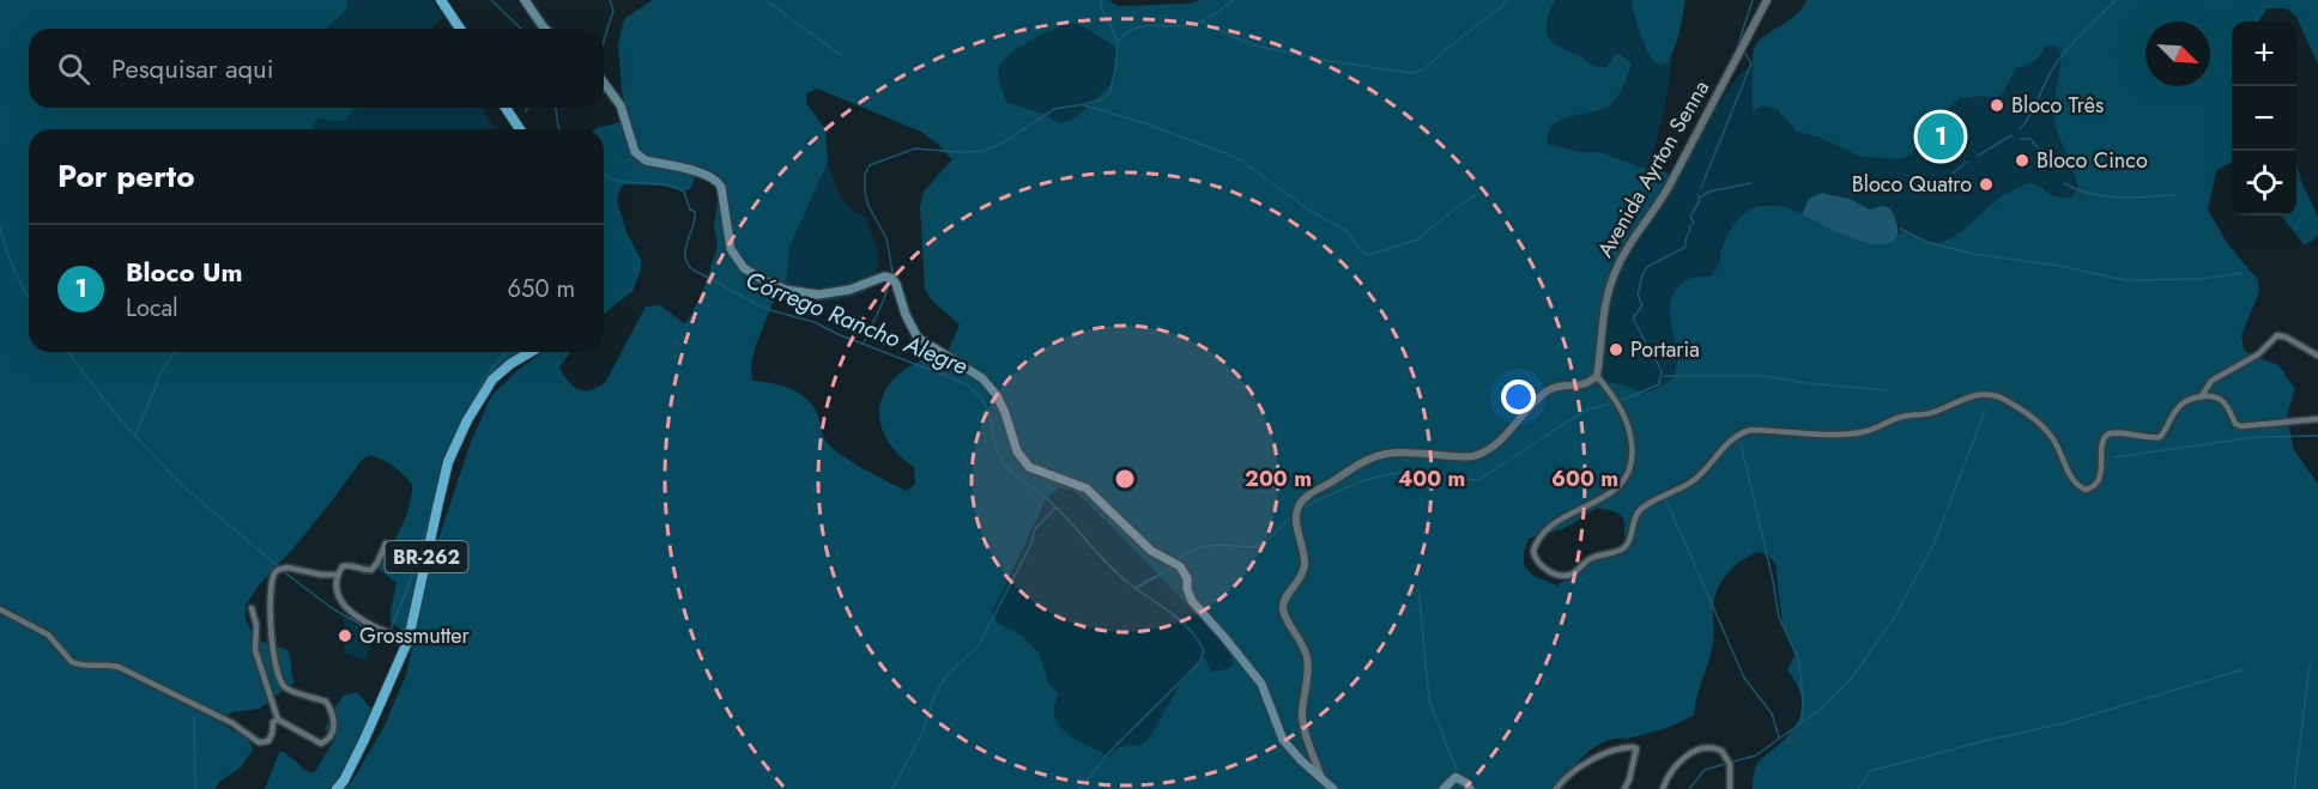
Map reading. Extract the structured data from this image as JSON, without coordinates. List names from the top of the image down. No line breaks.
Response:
{"streets":{"highway":["BR-262"],"street":["Avenida Ayrton Senna"]},"water":["Córrego Rancho Alegre"],"places":["Bloco Três","Bloco Cinco","Bloco Quatro","Portaria","Grossmutter"],"north":"bottom right","page":{"map_buttons":["+","−"],"search":"Pesquisar aqui","pins":"1","heading":"Por perto","list":[{"mark":"1","name":"Bloco Um","note":"Local","value":"650 m"}]},"rings":["200 m","400 m","600 m"]}
